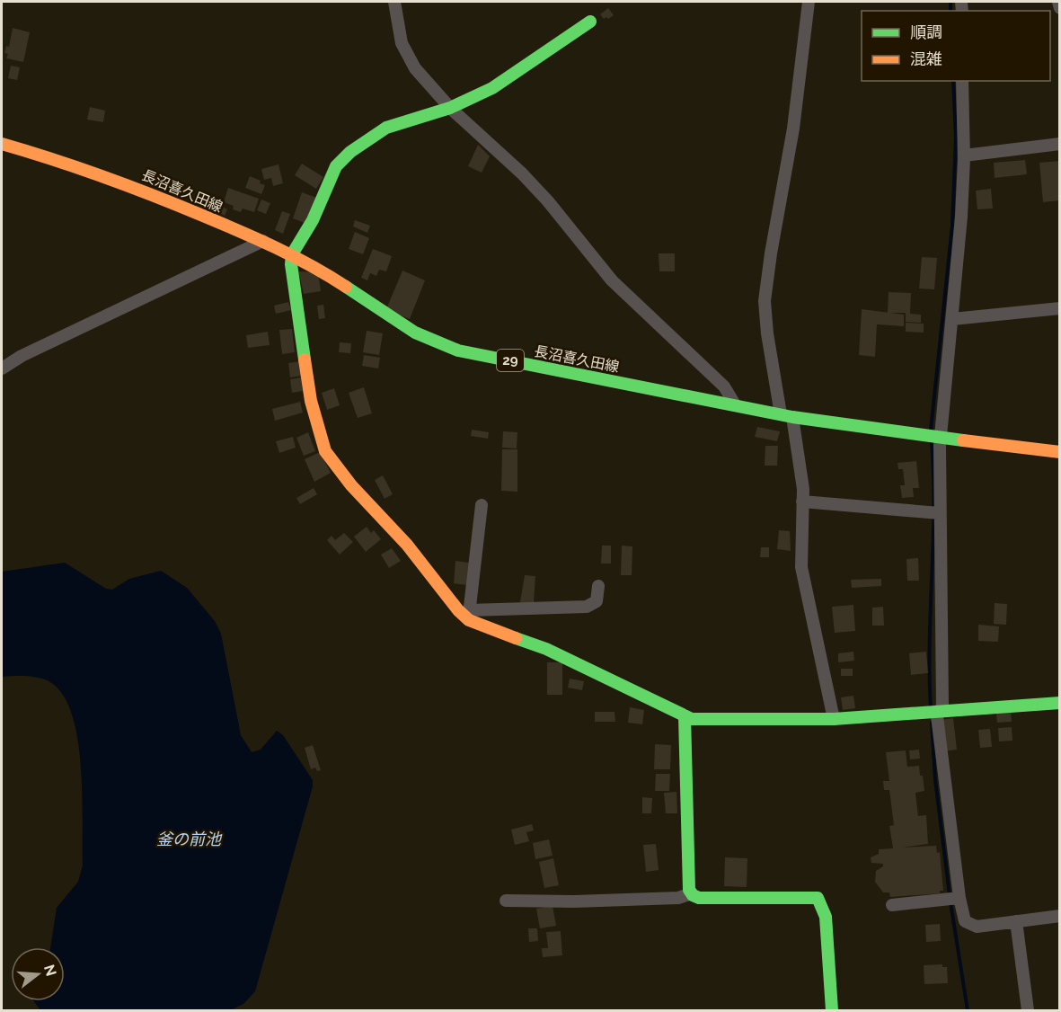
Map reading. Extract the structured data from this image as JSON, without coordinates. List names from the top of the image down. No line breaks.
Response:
{"streets":{"street":["長沼喜久田線","29"]},"water":["釜の前池"],"legend":["順調","混雑"],"north":"right"}
